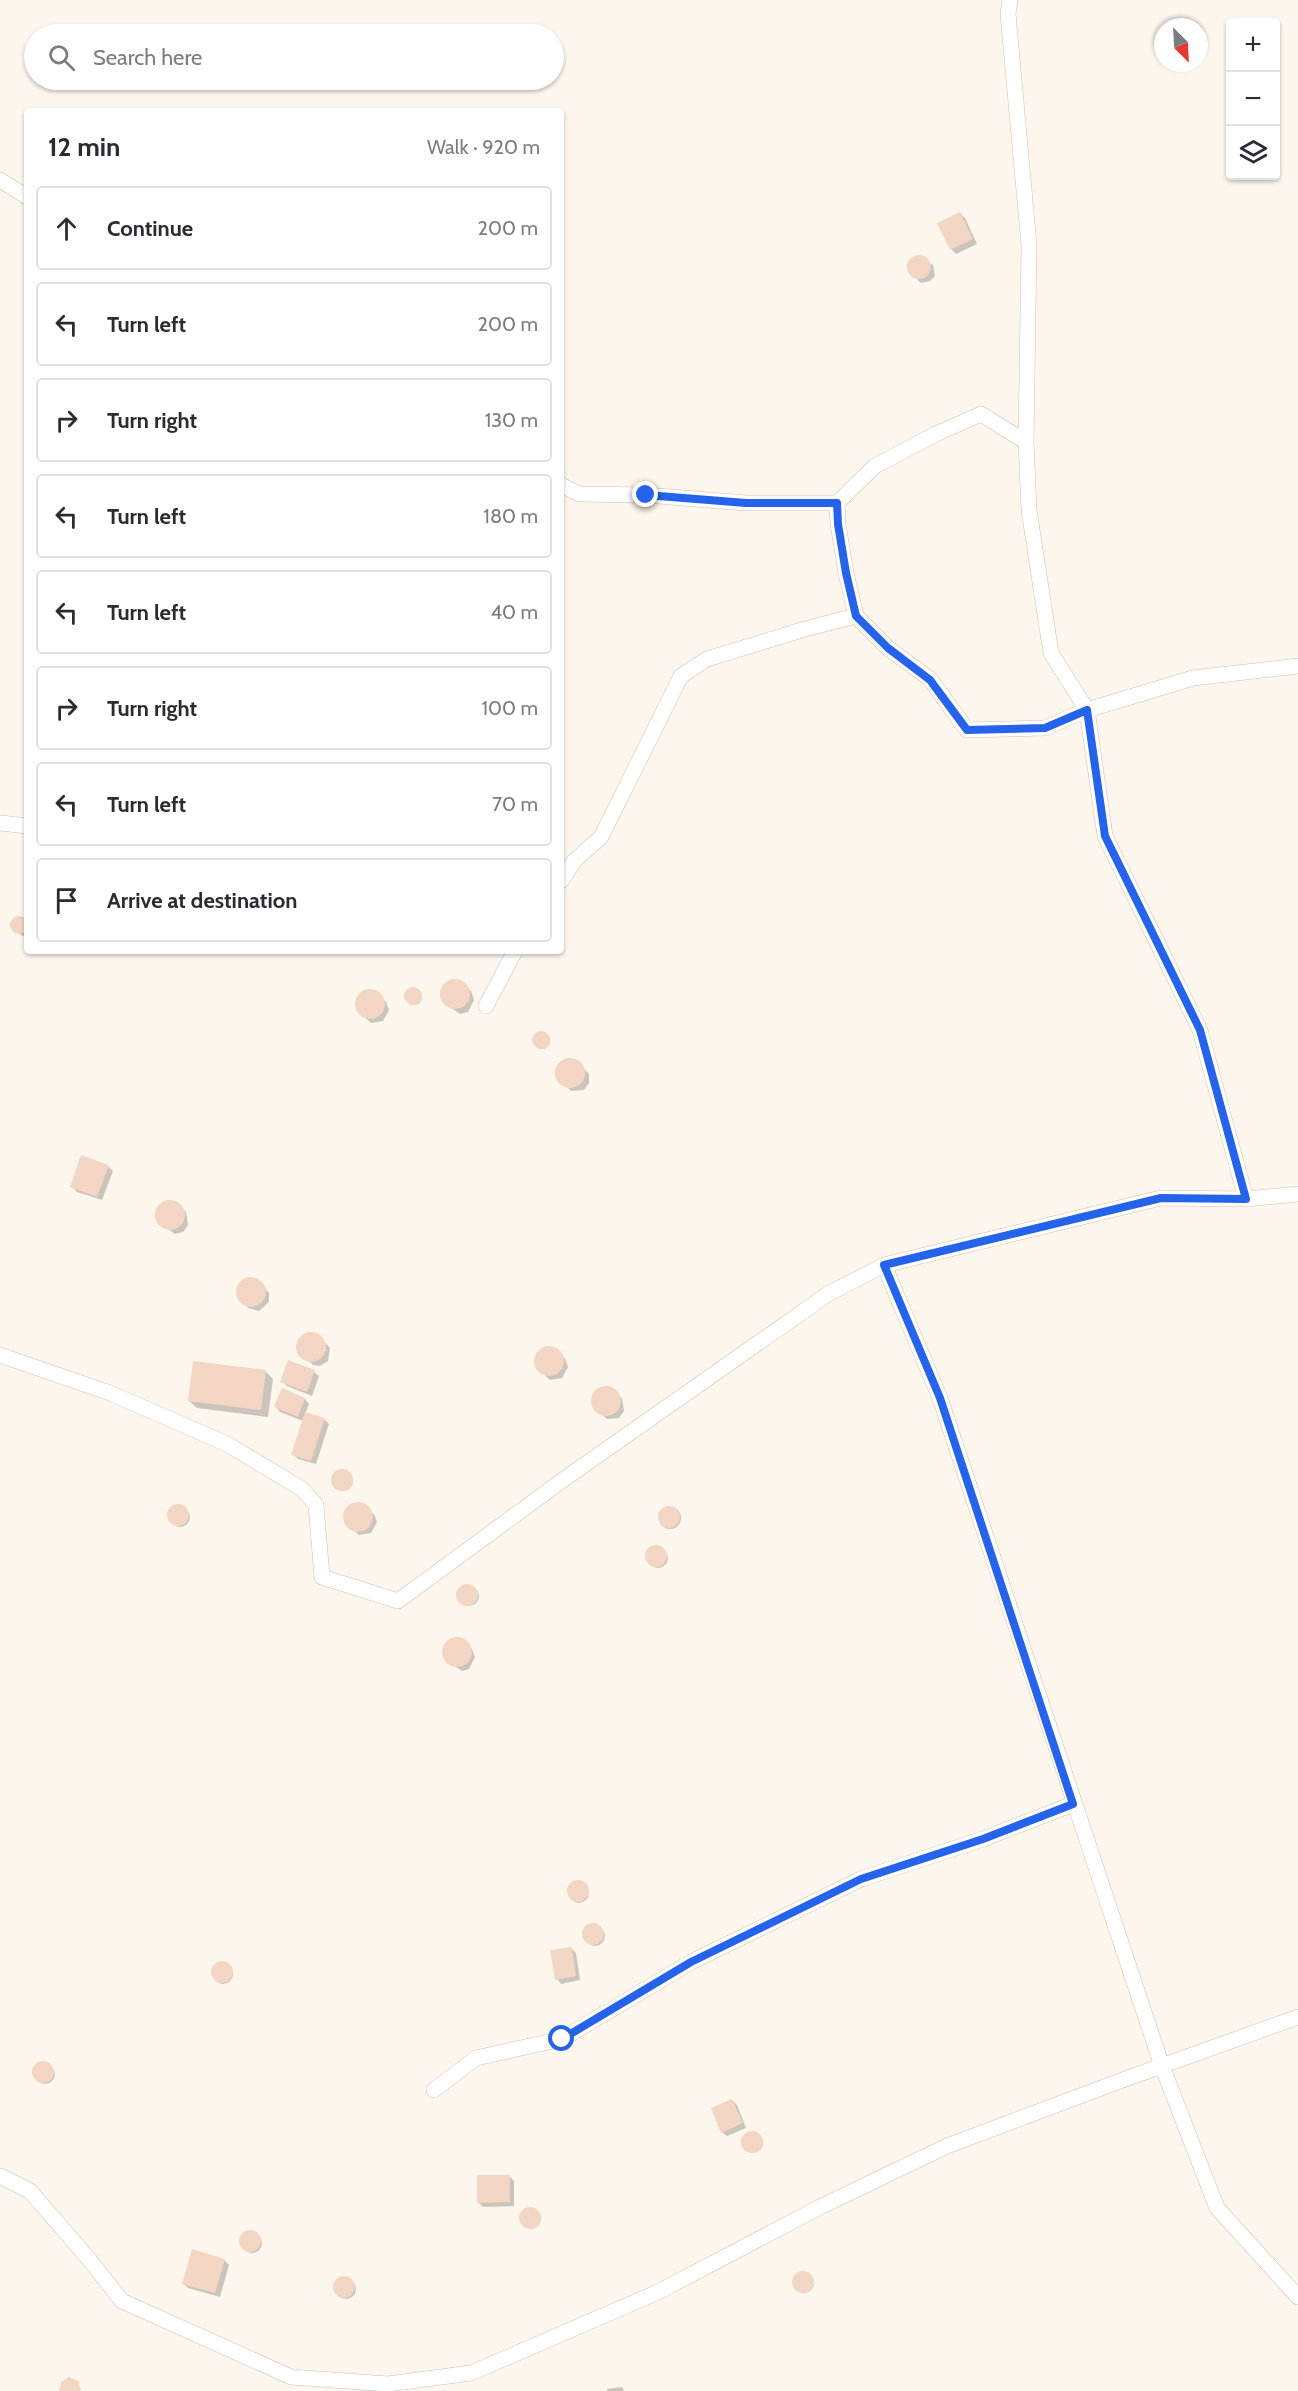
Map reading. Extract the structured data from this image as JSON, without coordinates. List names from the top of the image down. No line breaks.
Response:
{"north":"bottom right","page":{"map_buttons":["+","−"],"search":"Search here","heading":["12 min","Walk · 920 m"],"list":[["Continue","200 m"],["Turn left","200 m"],["Turn right","130 m"],["Turn left","180 m"],["Turn left","40 m"],["Turn right","100 m"],["Turn left","70 m"],"Arrive at destination"]}}
